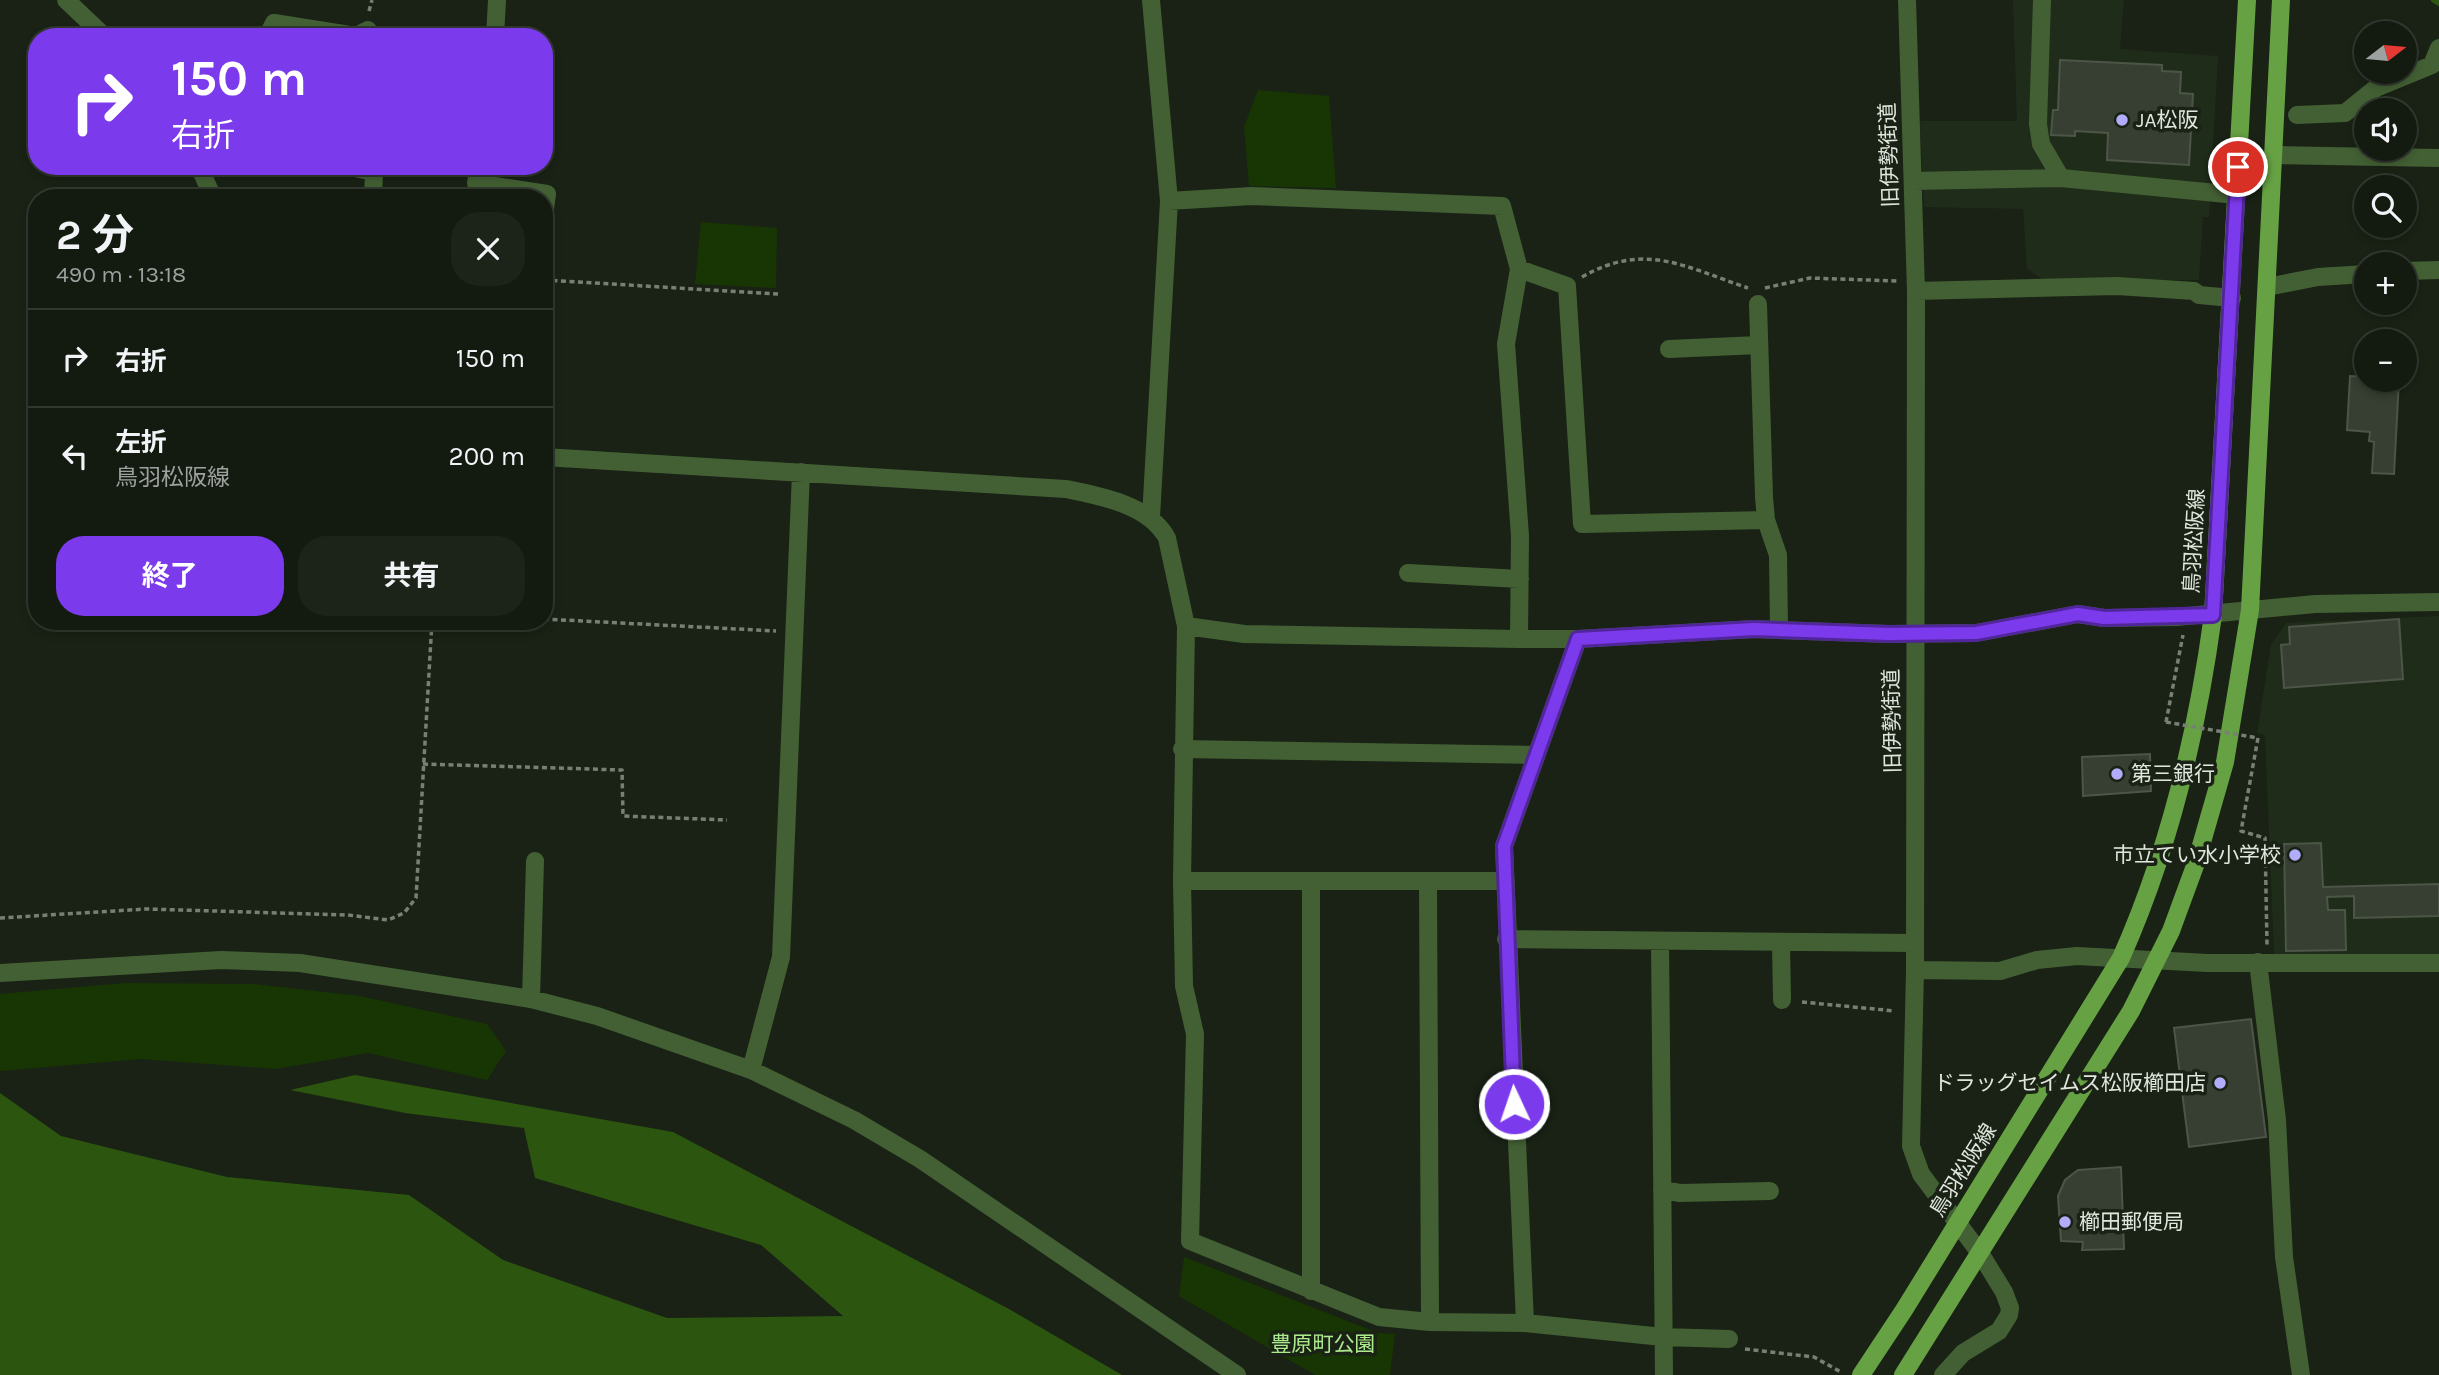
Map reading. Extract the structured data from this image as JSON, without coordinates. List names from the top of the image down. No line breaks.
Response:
{"streets":{"main road":["鳥羽松阪線"],"street":["旧伊勢街道"]},"crossings":[["旧伊勢街道","鳥羽松阪線"]],"parks":["豊原町公園"],"places":["JA松阪","第三銀行","市立てい水小学校","ドラッグセイムス松阪櫛田店","櫛田郵便局"],"north":"right","page":{"map_buttons":["+","−"],"turn":["150 m","右折"],"heading":["2 分","490 m · 13:18"],"list":[{"name":"右折","value":"150 m"},{"name":"左折","note":"鳥羽松阪線","value":"200 m"}],"buttons":["終了","共有"]}}
